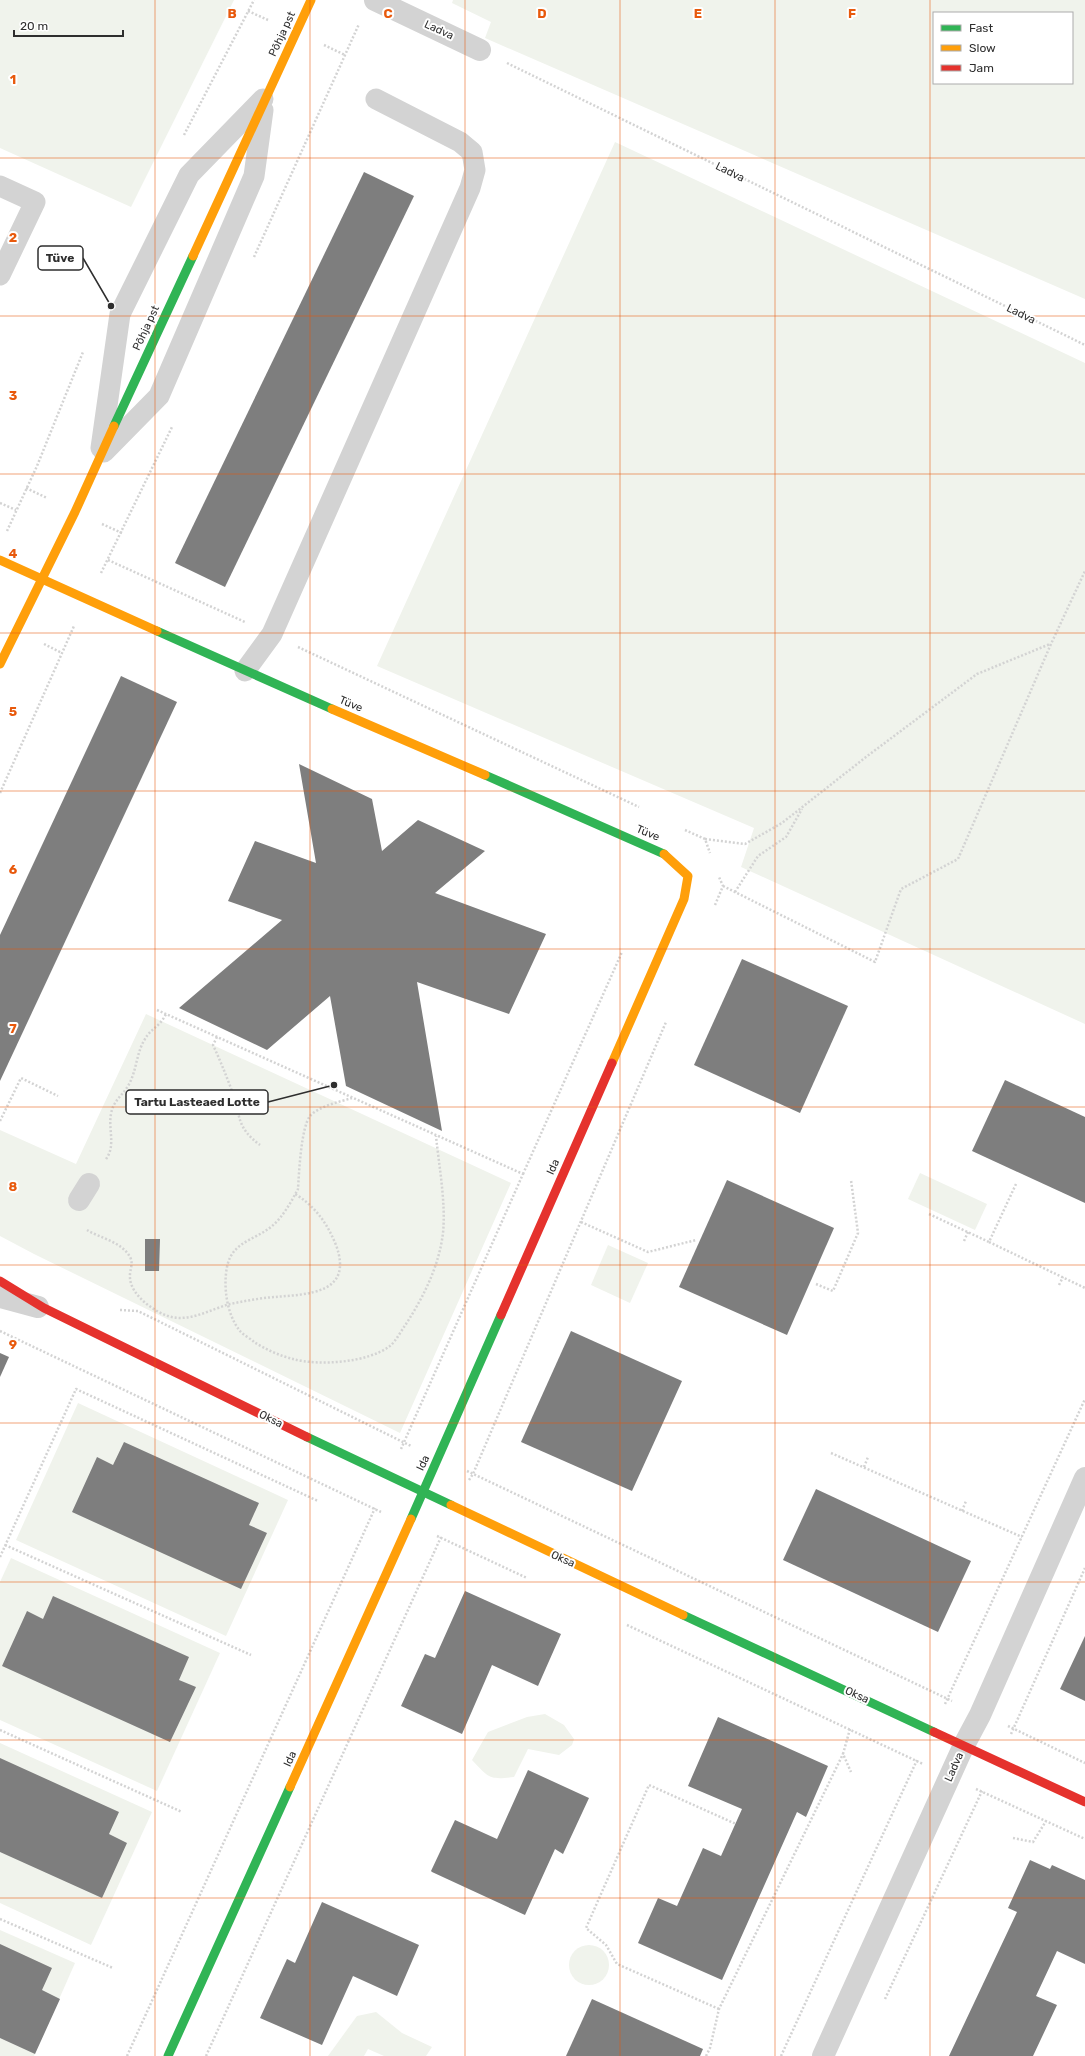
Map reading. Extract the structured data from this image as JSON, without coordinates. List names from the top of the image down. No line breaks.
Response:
{"streets":{"street":["Ladva","Põhja pst","Tüve","Ida","Oksa"]},"crossings":[["Ladva","Oksa"],["Põhja pst","Tüve"],["Tüve","Ida"],["Ida","Oksa"]],"places":["Tüve","Tartu Lasteaed Lotte"],"legend":["Fast","Slow","Jam"],"scale_bar":"20 m","grid":{"columns":["B","C","D","E","F"],"rows":["1","2","3","4","5","6","7","8","9"]}}
